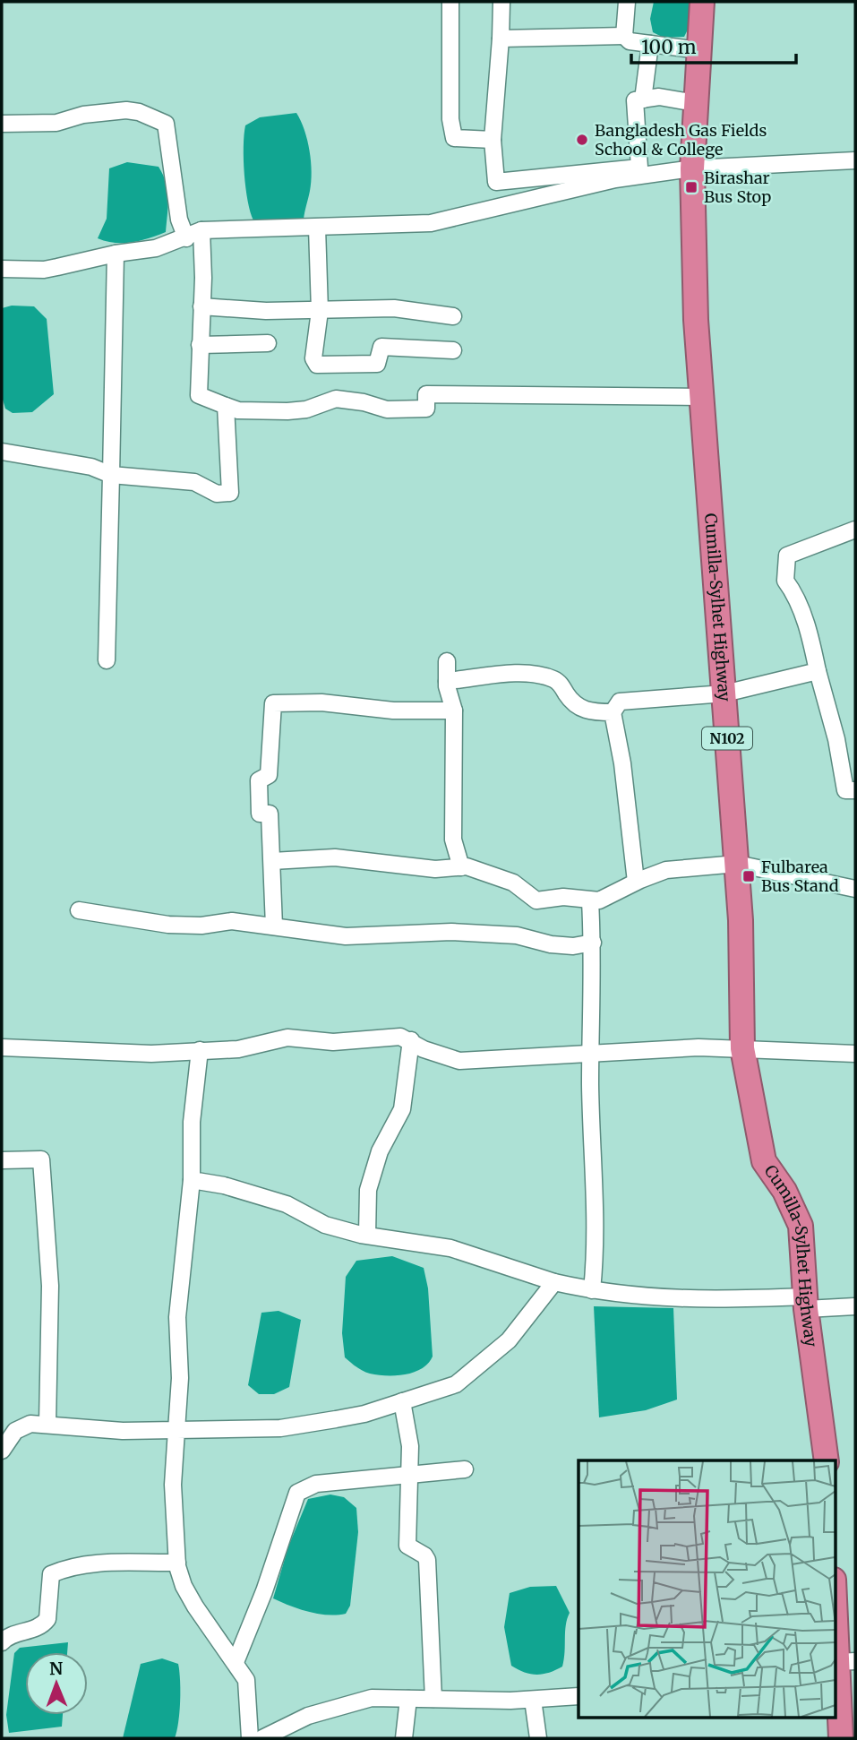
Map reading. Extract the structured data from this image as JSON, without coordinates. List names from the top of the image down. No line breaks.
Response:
{"streets":{"highway":["Cumilla-Sylhet Highway","N102"]},"places":{"other":["Bangladesh Gas Fields School & College"],"transit":["Birashar Bus Stop","Fulbarea Bus Stand"]},"scale_bar":"100 m","north":"top"}
